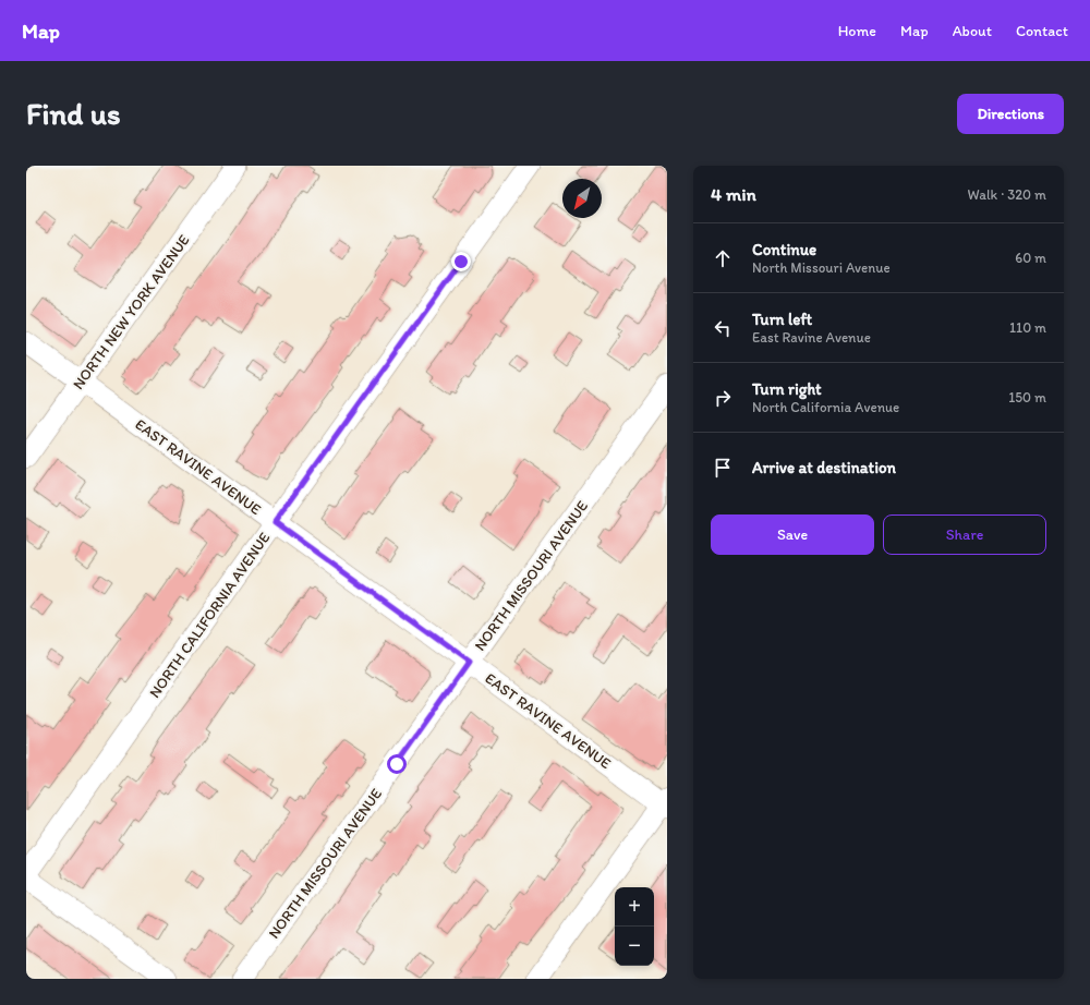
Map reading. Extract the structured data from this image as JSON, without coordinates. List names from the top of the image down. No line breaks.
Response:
{"streets":{"street":["NORTH NEW YORK AVENUE","EAST RAVINE AVENUE","NORTH MISSOURI AVENUE","NORTH CALIFORNIA AVENUE"]},"crossings":[["NORTH NEW YORK AVENUE","EAST RAVINE AVENUE"],["EAST RAVINE AVENUE","NORTH MISSOURI AVENUE"],["EAST RAVINE AVENUE","NORTH CALIFORNIA AVENUE"]],"north":"bottom left","page":{"header":"Map","nav":["Home","Map","About","Contact"],"buttons":["Directions",["Save","Share"]],"title":"Find us","heading":["4 min","Walk · 320 m"],"list":[["Continue","North Missouri Avenue","60 m"],["Turn left","East Ravine Avenue","110 m"],["Turn right","North California Avenue","150 m"],"Arrive at destination"],"map_buttons":["+","−"]}}
